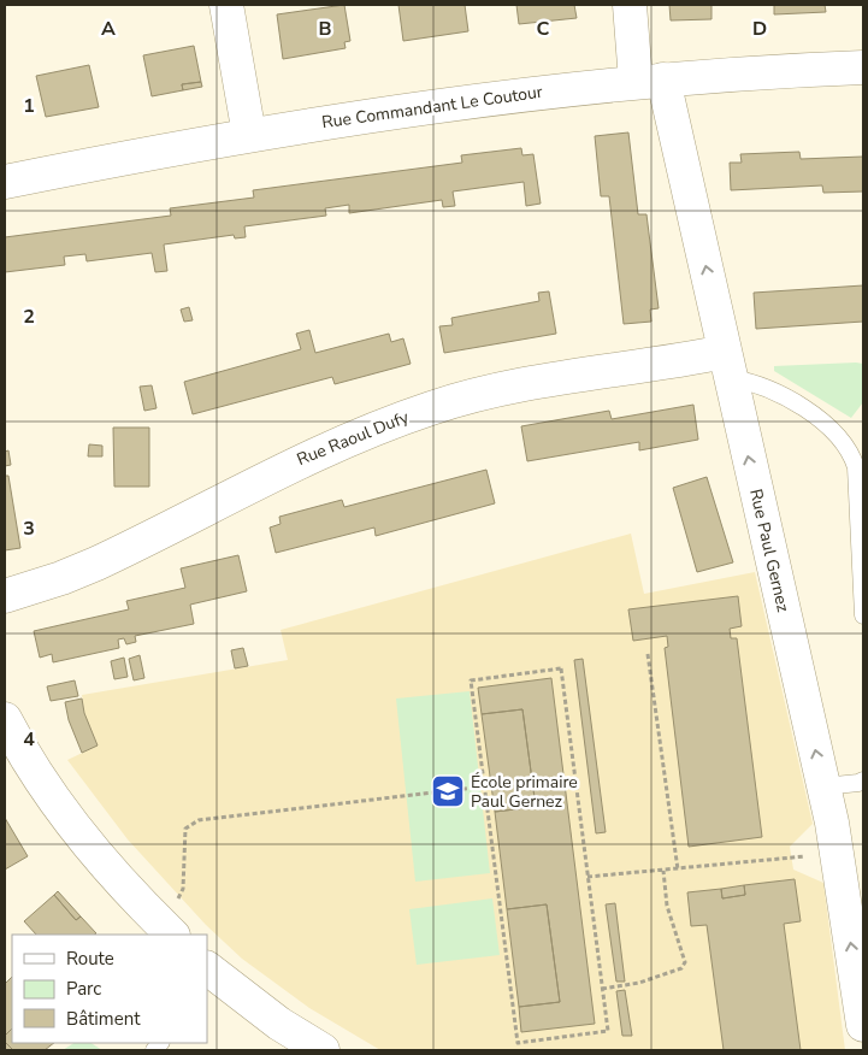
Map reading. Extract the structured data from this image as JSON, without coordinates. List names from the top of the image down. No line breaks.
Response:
{"streets":{"street":["Rue Commandant Le Coutour","Rue Raoul Dufy","Rue Paul Gernez"]},"crossings":[["Rue Commandant Le Coutour","Rue Paul Gernez"],["Rue Raoul Dufy","Rue Paul Gernez"]],"one_way":["Rue Paul Gernez"],"places":{"school or university":["École primaire Paul Gernez"]},"legend":["Route","Parc","Bâtiment"],"grid":{"columns":["A","B","C","D"],"rows":["1","2","3","4"]}}
